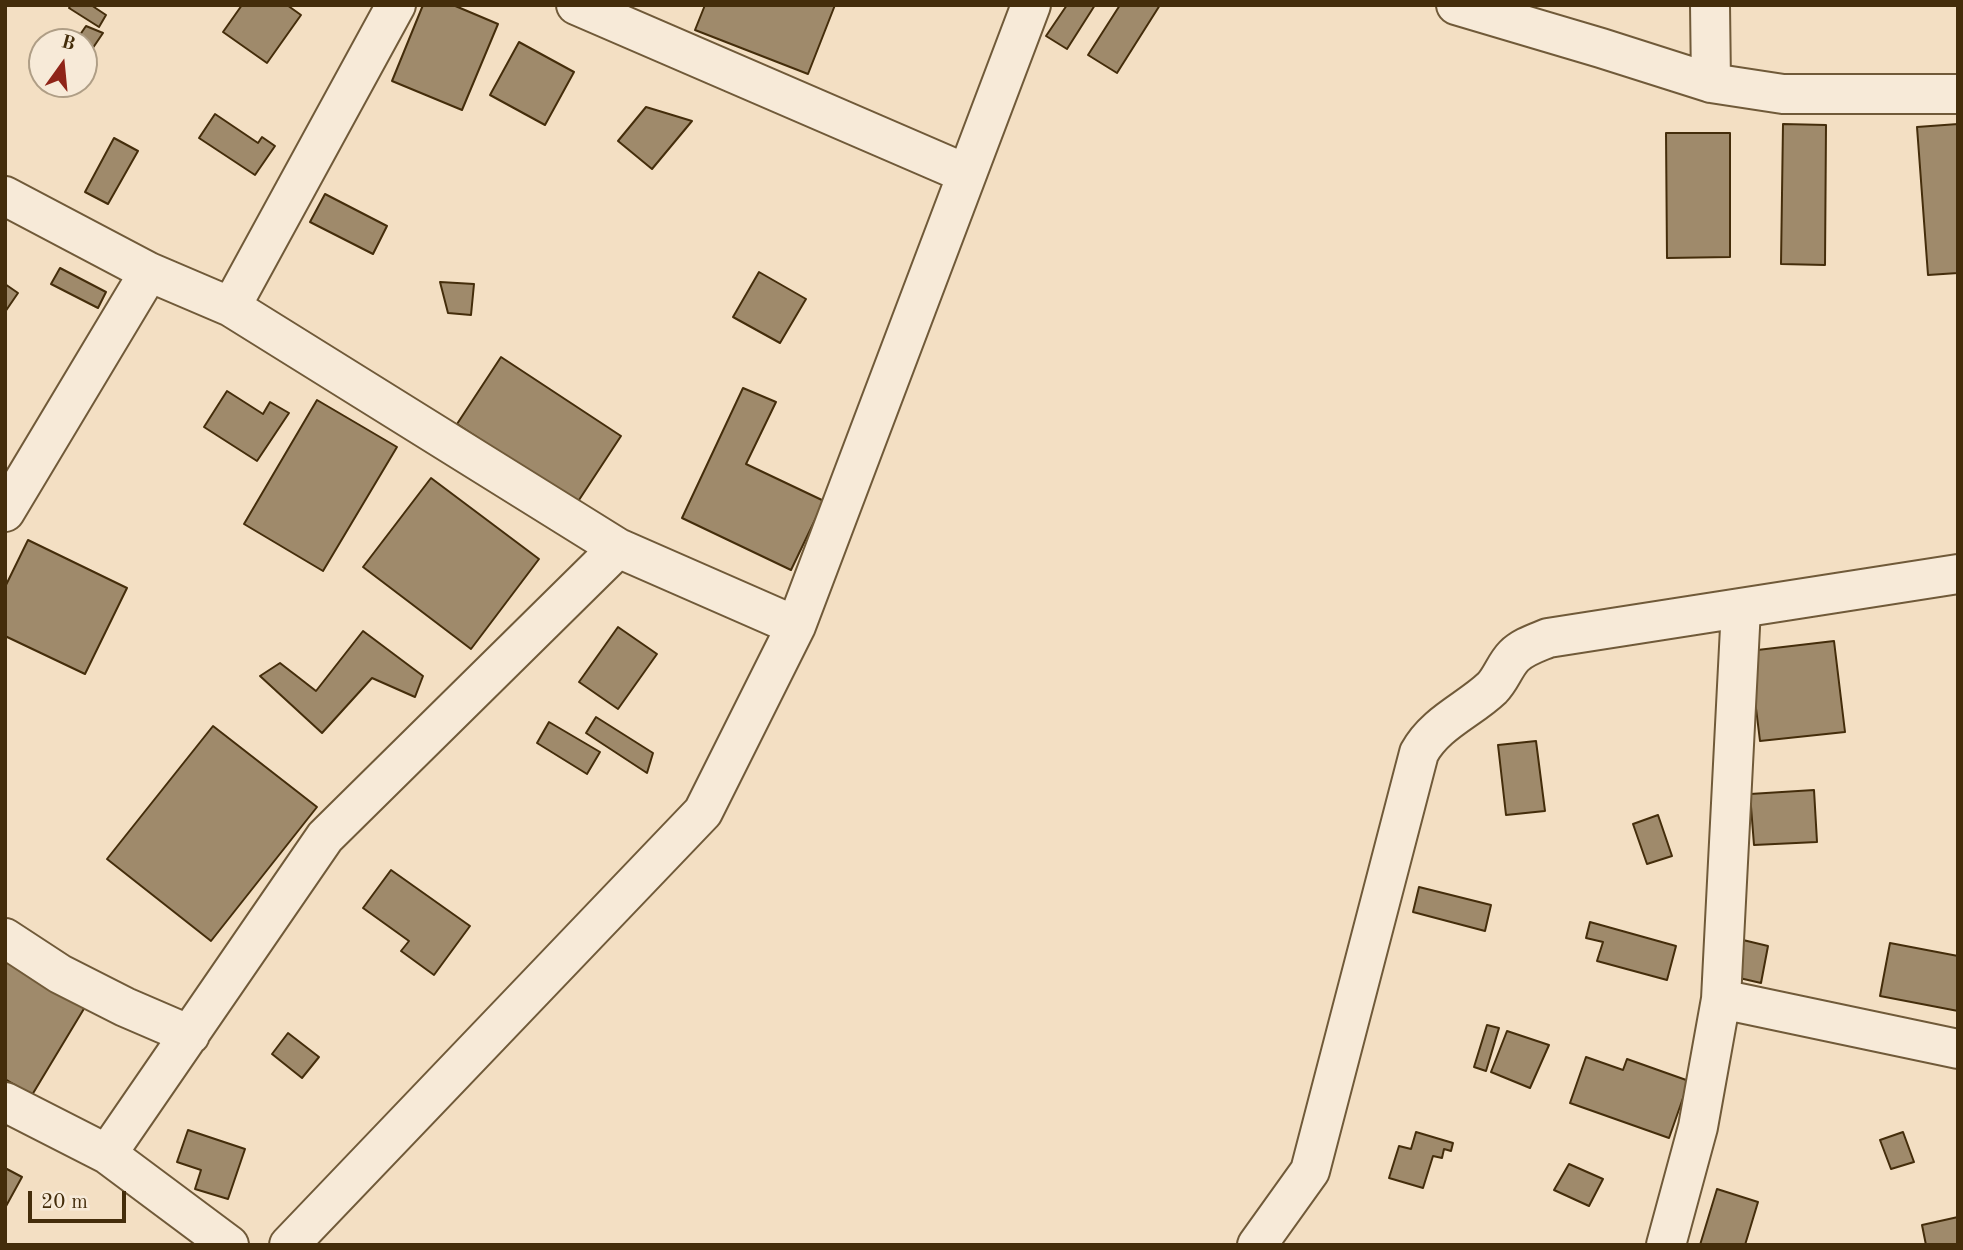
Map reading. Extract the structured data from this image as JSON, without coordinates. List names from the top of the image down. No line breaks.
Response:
{"scale_bar":"20 m","north":"top"}
